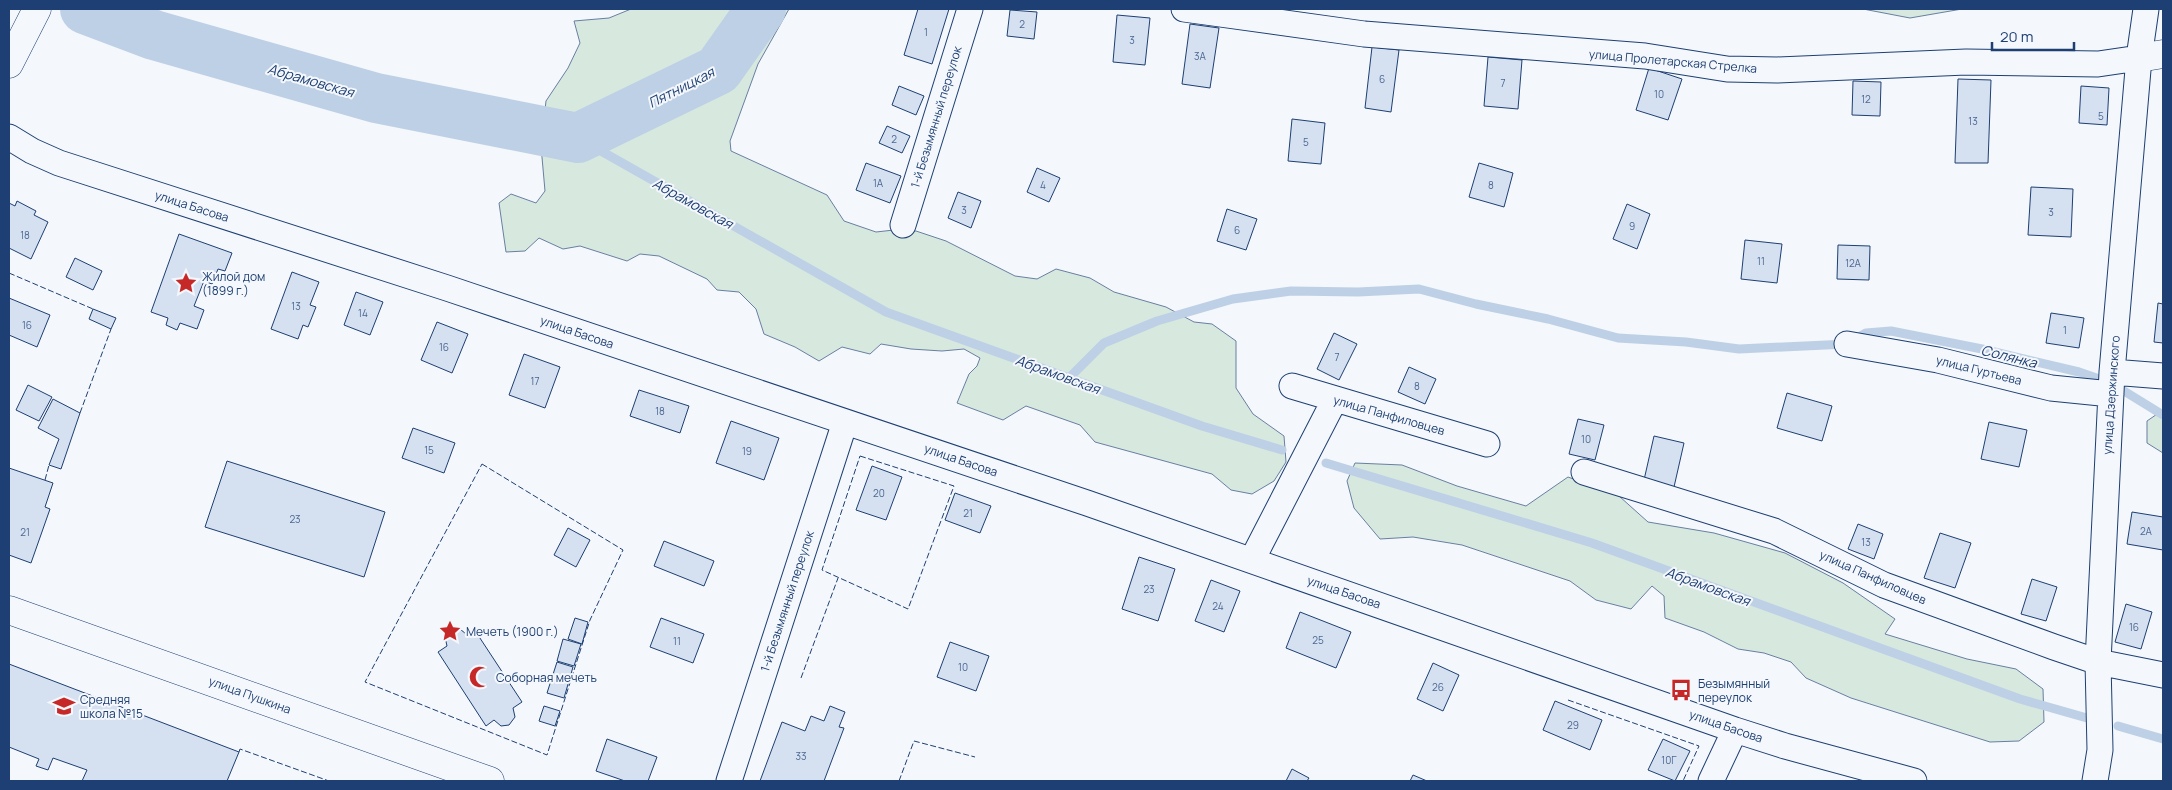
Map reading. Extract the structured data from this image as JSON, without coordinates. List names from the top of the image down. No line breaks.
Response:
{"streets":{"street":["улица Пролетарская Стрелка","1-й Безымянный переулок","улица Басова","улица Гуртьева","улица Дзержинского","улица Панфиловцев","улица Пушкина"]},"crossings":[["улица Пролетарская Стрелка","улица Дзержинского"],["1-й Безымянный переулок","улица Басова"],["улица Гуртьева","улица Дзержинского"],["улица Дзержинского","улица Панфиловцев"]],"water":["Абрамовская","Пятницкая","Солянка"],"places":{"place":["Жилой дом (1899 г.)","Мечеть (1900 г.)"],"mosque":["Соборная мечеть"],"bus stop":["Безымянный переулок"],"school or university":["Средняя школа №15"]},"house_numbers":["2","1","3","3А","6","7","10","12","5","13","2","5","1А","4","8","3","3","9","6","18","11","12А","13","14","16","1","16","7","17","8","18","10","15","19","20","21","23","2А","21","13","23","24","16","25","11","10","26","29","33","10Г"],"scale_bar":"20 m"}
